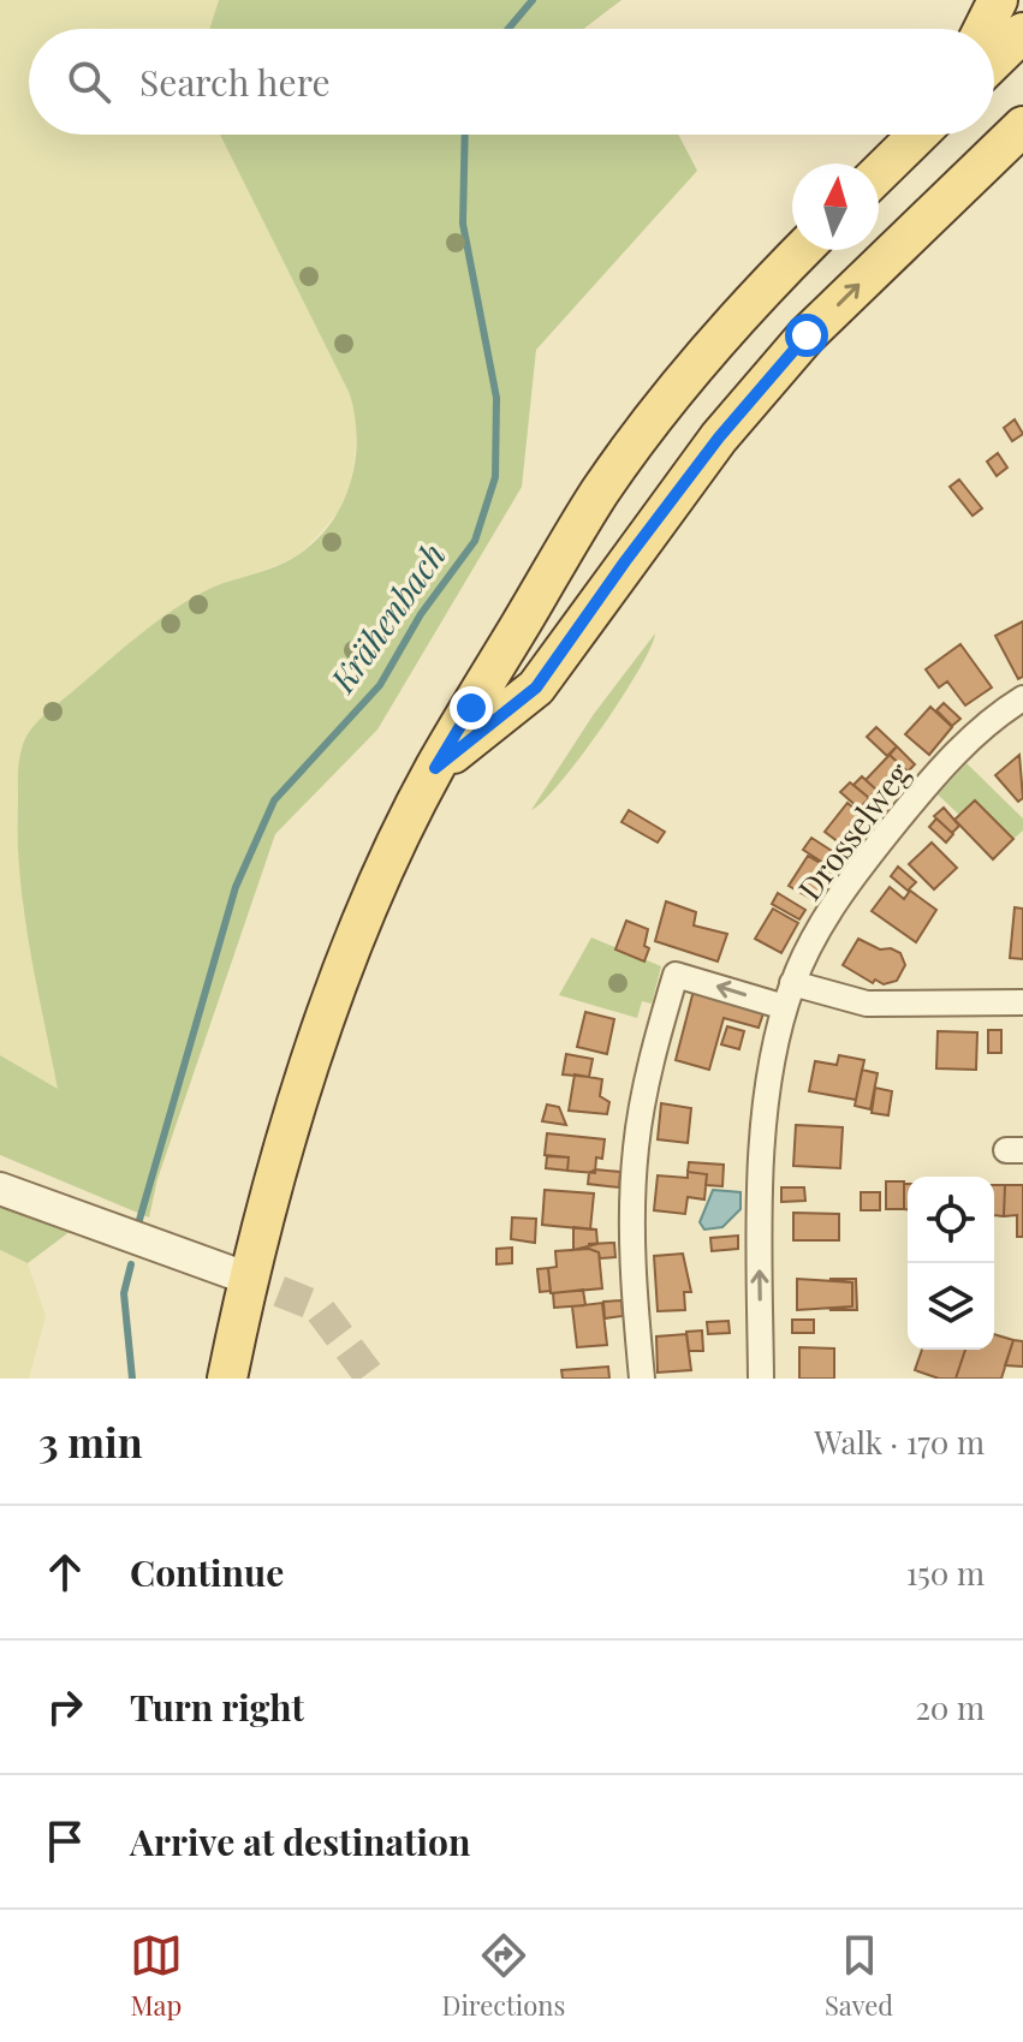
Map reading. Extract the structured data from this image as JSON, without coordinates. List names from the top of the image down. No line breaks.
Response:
{"streets":{"street":["Drosselweg"]},"one_way":["Drosselweg"],"water":["Krähenbach"],"north":"top","page":{"search":"Search here","heading":["3 min","Walk · 170 m"],"list":[["Continue","150 m"],["Turn right","20 m"],"Arrive at destination"],"nav":["Map","Directions","Saved"]}}
